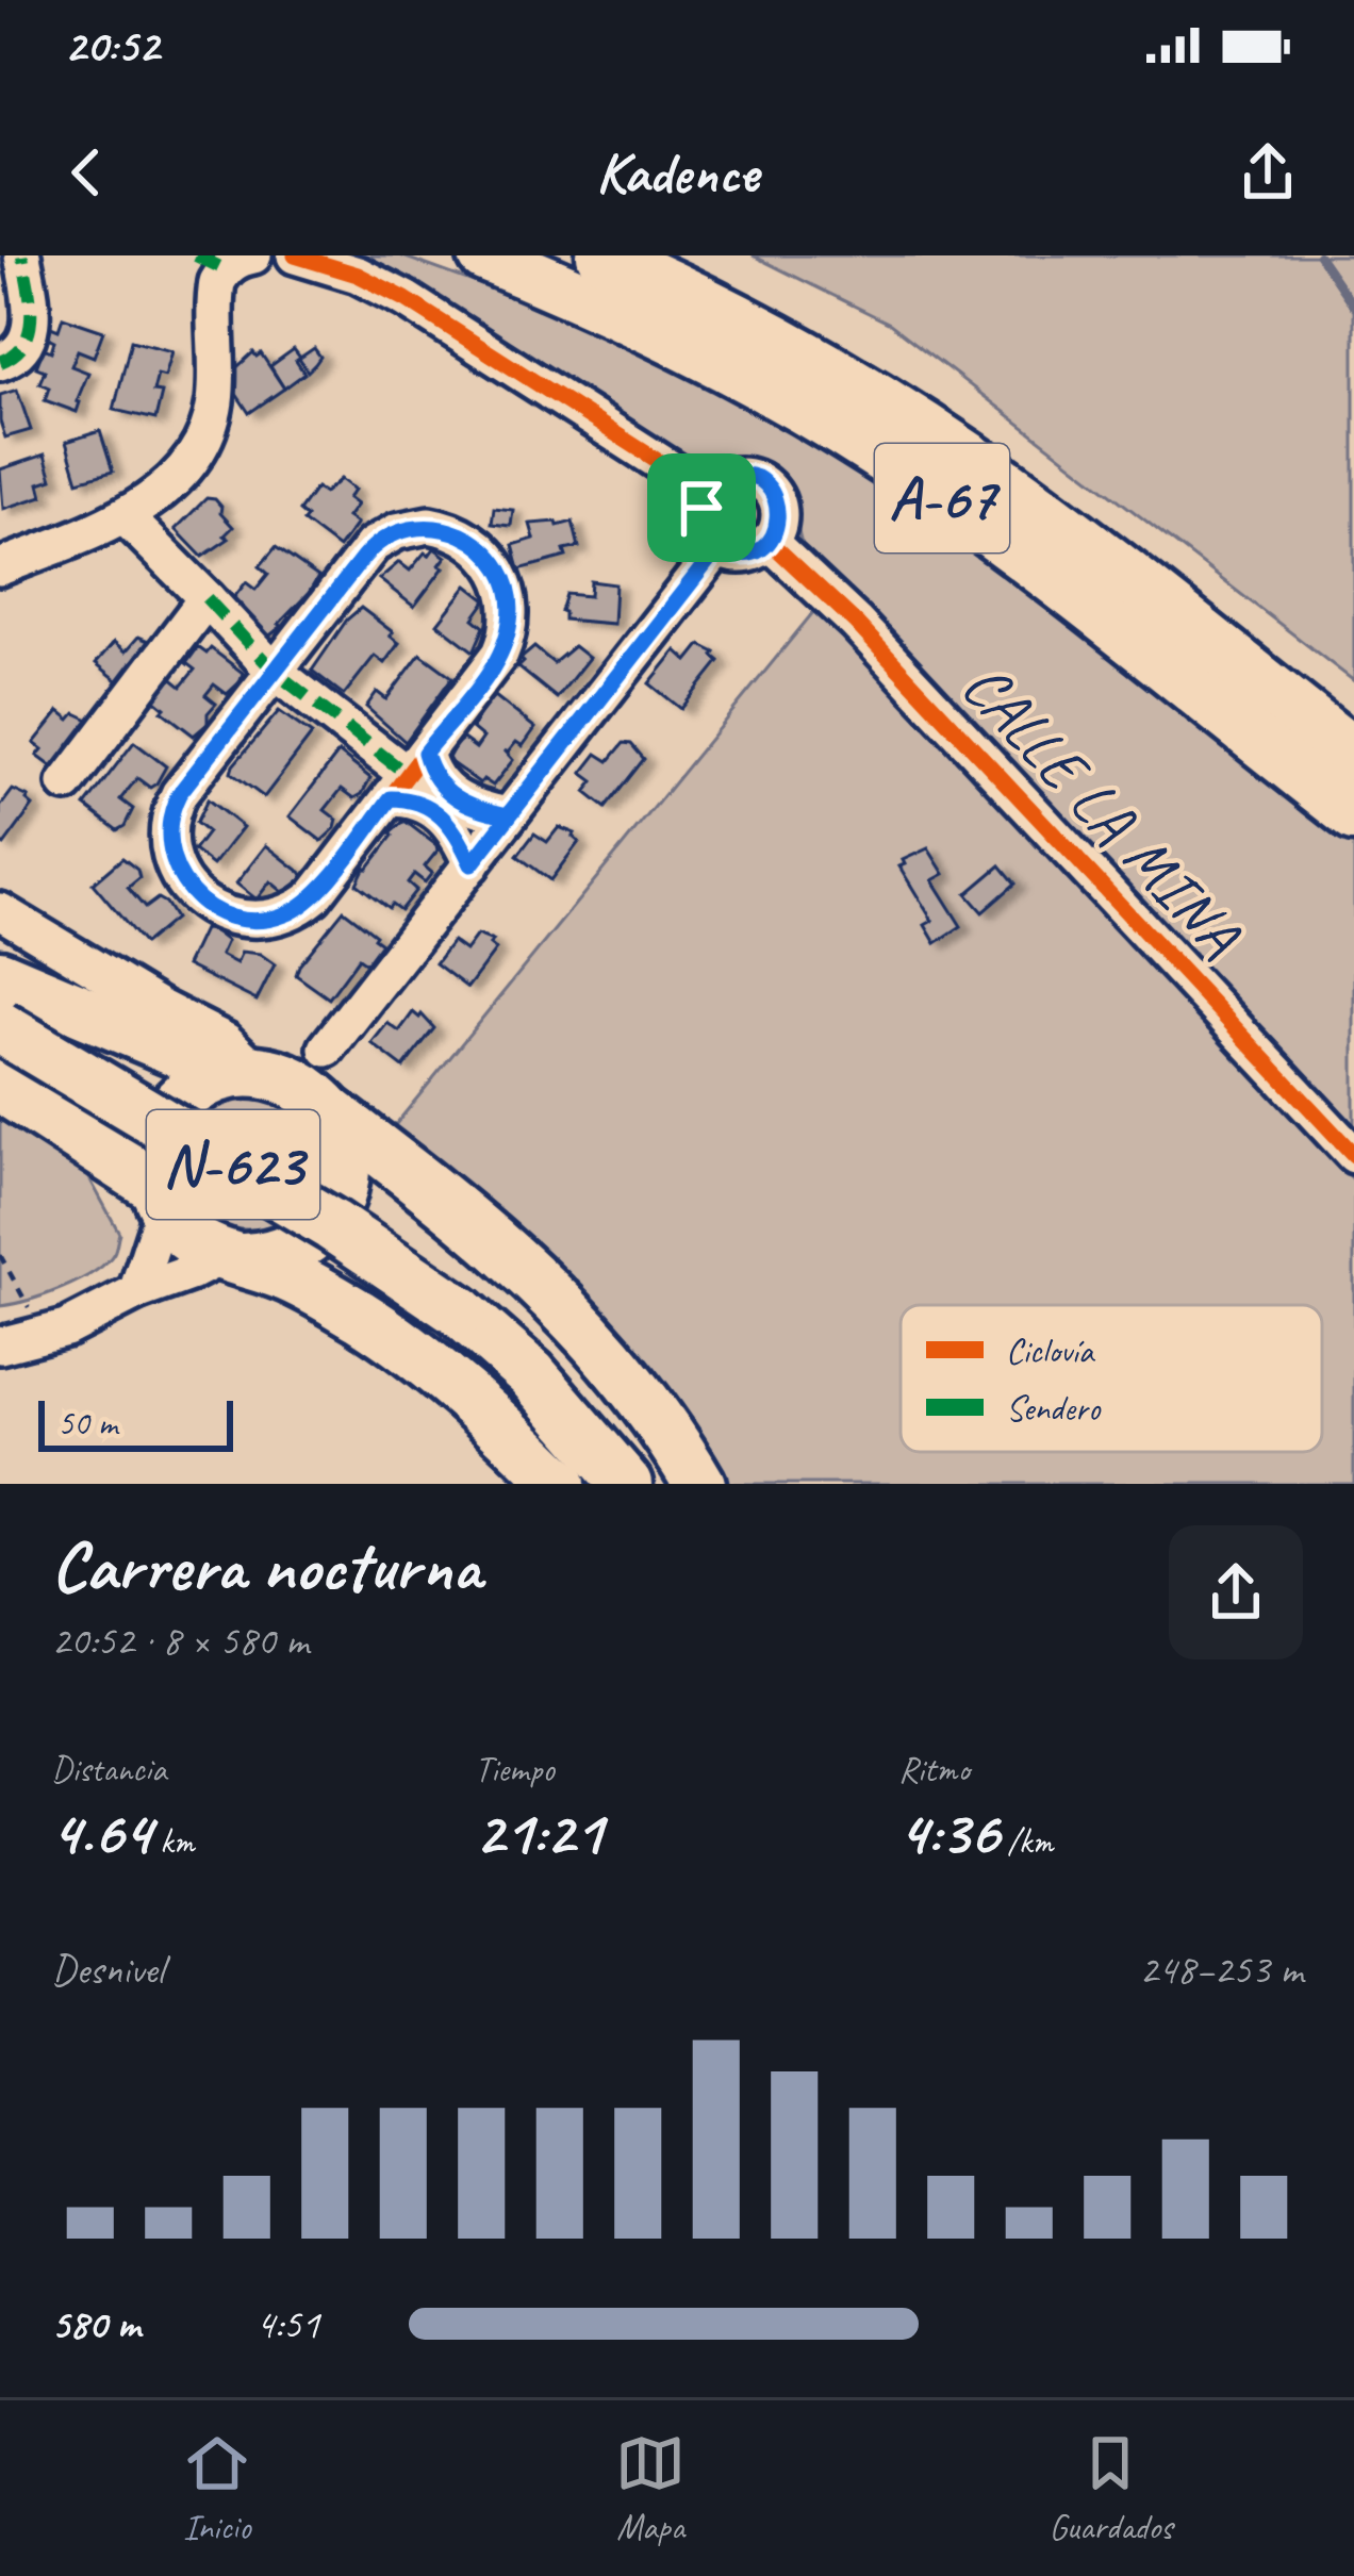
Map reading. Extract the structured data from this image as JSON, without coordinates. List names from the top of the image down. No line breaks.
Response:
{"streets":{"highway":["A-67","N-623"],"street":["CALLE LA MINA"]},"legend":["Ciclovía","Sendero"],"scale_bar":"50 m","page":{"status":"20:52","header":"Kadence","scale":"50 m","heading":["Carrera nocturna","20:52 · 8 × 580 m"],"stats":[["Distancia","4.64 km"],["Tiempo","21:21"],["Ritmo","4:36 /km"]],"chart":["Desnivel","248–253 m"],"list":[{"name":"580 m","note":"4:51"}],"tabs":["Inicio","Mapa","Guardados"]}}
